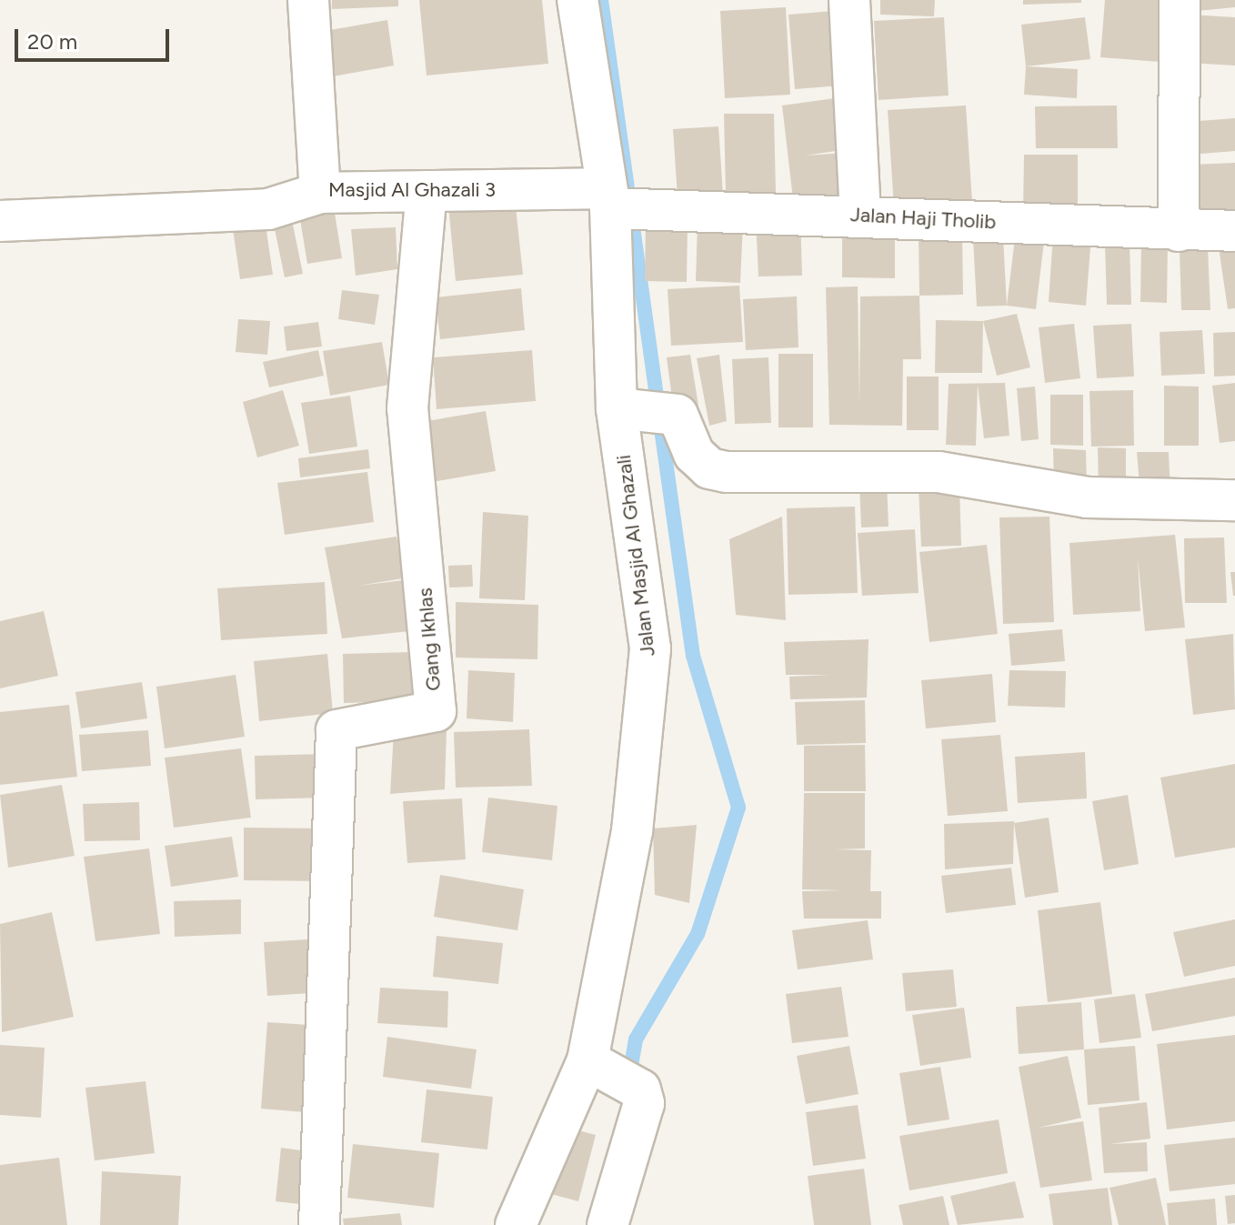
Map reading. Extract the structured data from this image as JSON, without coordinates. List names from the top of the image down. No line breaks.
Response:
{"streets":{"street":["Masjid Al Ghazali 3","Jalan Haji Tholib","Jalan Masjid Al Ghazali","Gang Ikhlas"]},"crossings":[["Masjid Al Ghazali 3","Jalan Haji Tholib"],["Masjid Al Ghazali 3","Jalan Masjid Al Ghazali"],["Masjid Al Ghazali 3","Gang Ikhlas"],["Jalan Haji Tholib","Jalan Masjid Al Ghazali"]],"scale_bar":"20 m"}
